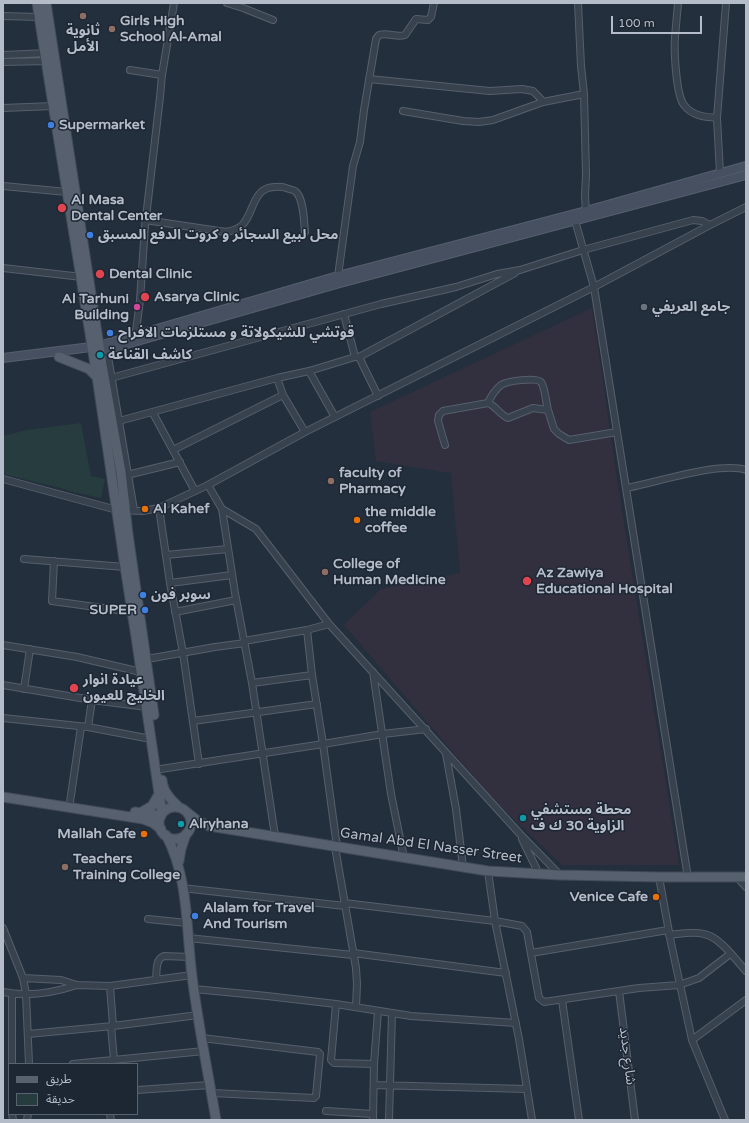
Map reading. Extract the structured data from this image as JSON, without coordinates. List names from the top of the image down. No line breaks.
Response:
{"streets":{"main road":["Gamal Abd El Nasser Street"],"street":["شارع جديد"]},"places":["ثانوية الأمل","Girls High School Al-Amal","Supermarket","Al Masa Dental Center","محل لبيع السجائر و كروت الدفع المسبق","Dental Clinic","Asarya Clinic","Al Tarhuni Building","جامع العريفي","قوتشي للشيكولاتة و مستلزمات الافراح","كاشف القناعة","faculty of Pharmacy","Al Kahef","the middle coffee","College of Human Medicine","Az Zawiya Educational Hospital","سوبر فون","SUPER","عيادة انوار الخليج للعيون","محطة مستشفي الزاوية 30 ك ف","Alryhana","Mallah Cafe","Teachers Training College","Venice Cafe","Alalam for Travel And Tourism"],"legend":["طريق","حديقة"],"scale_bar":"100 m"}
